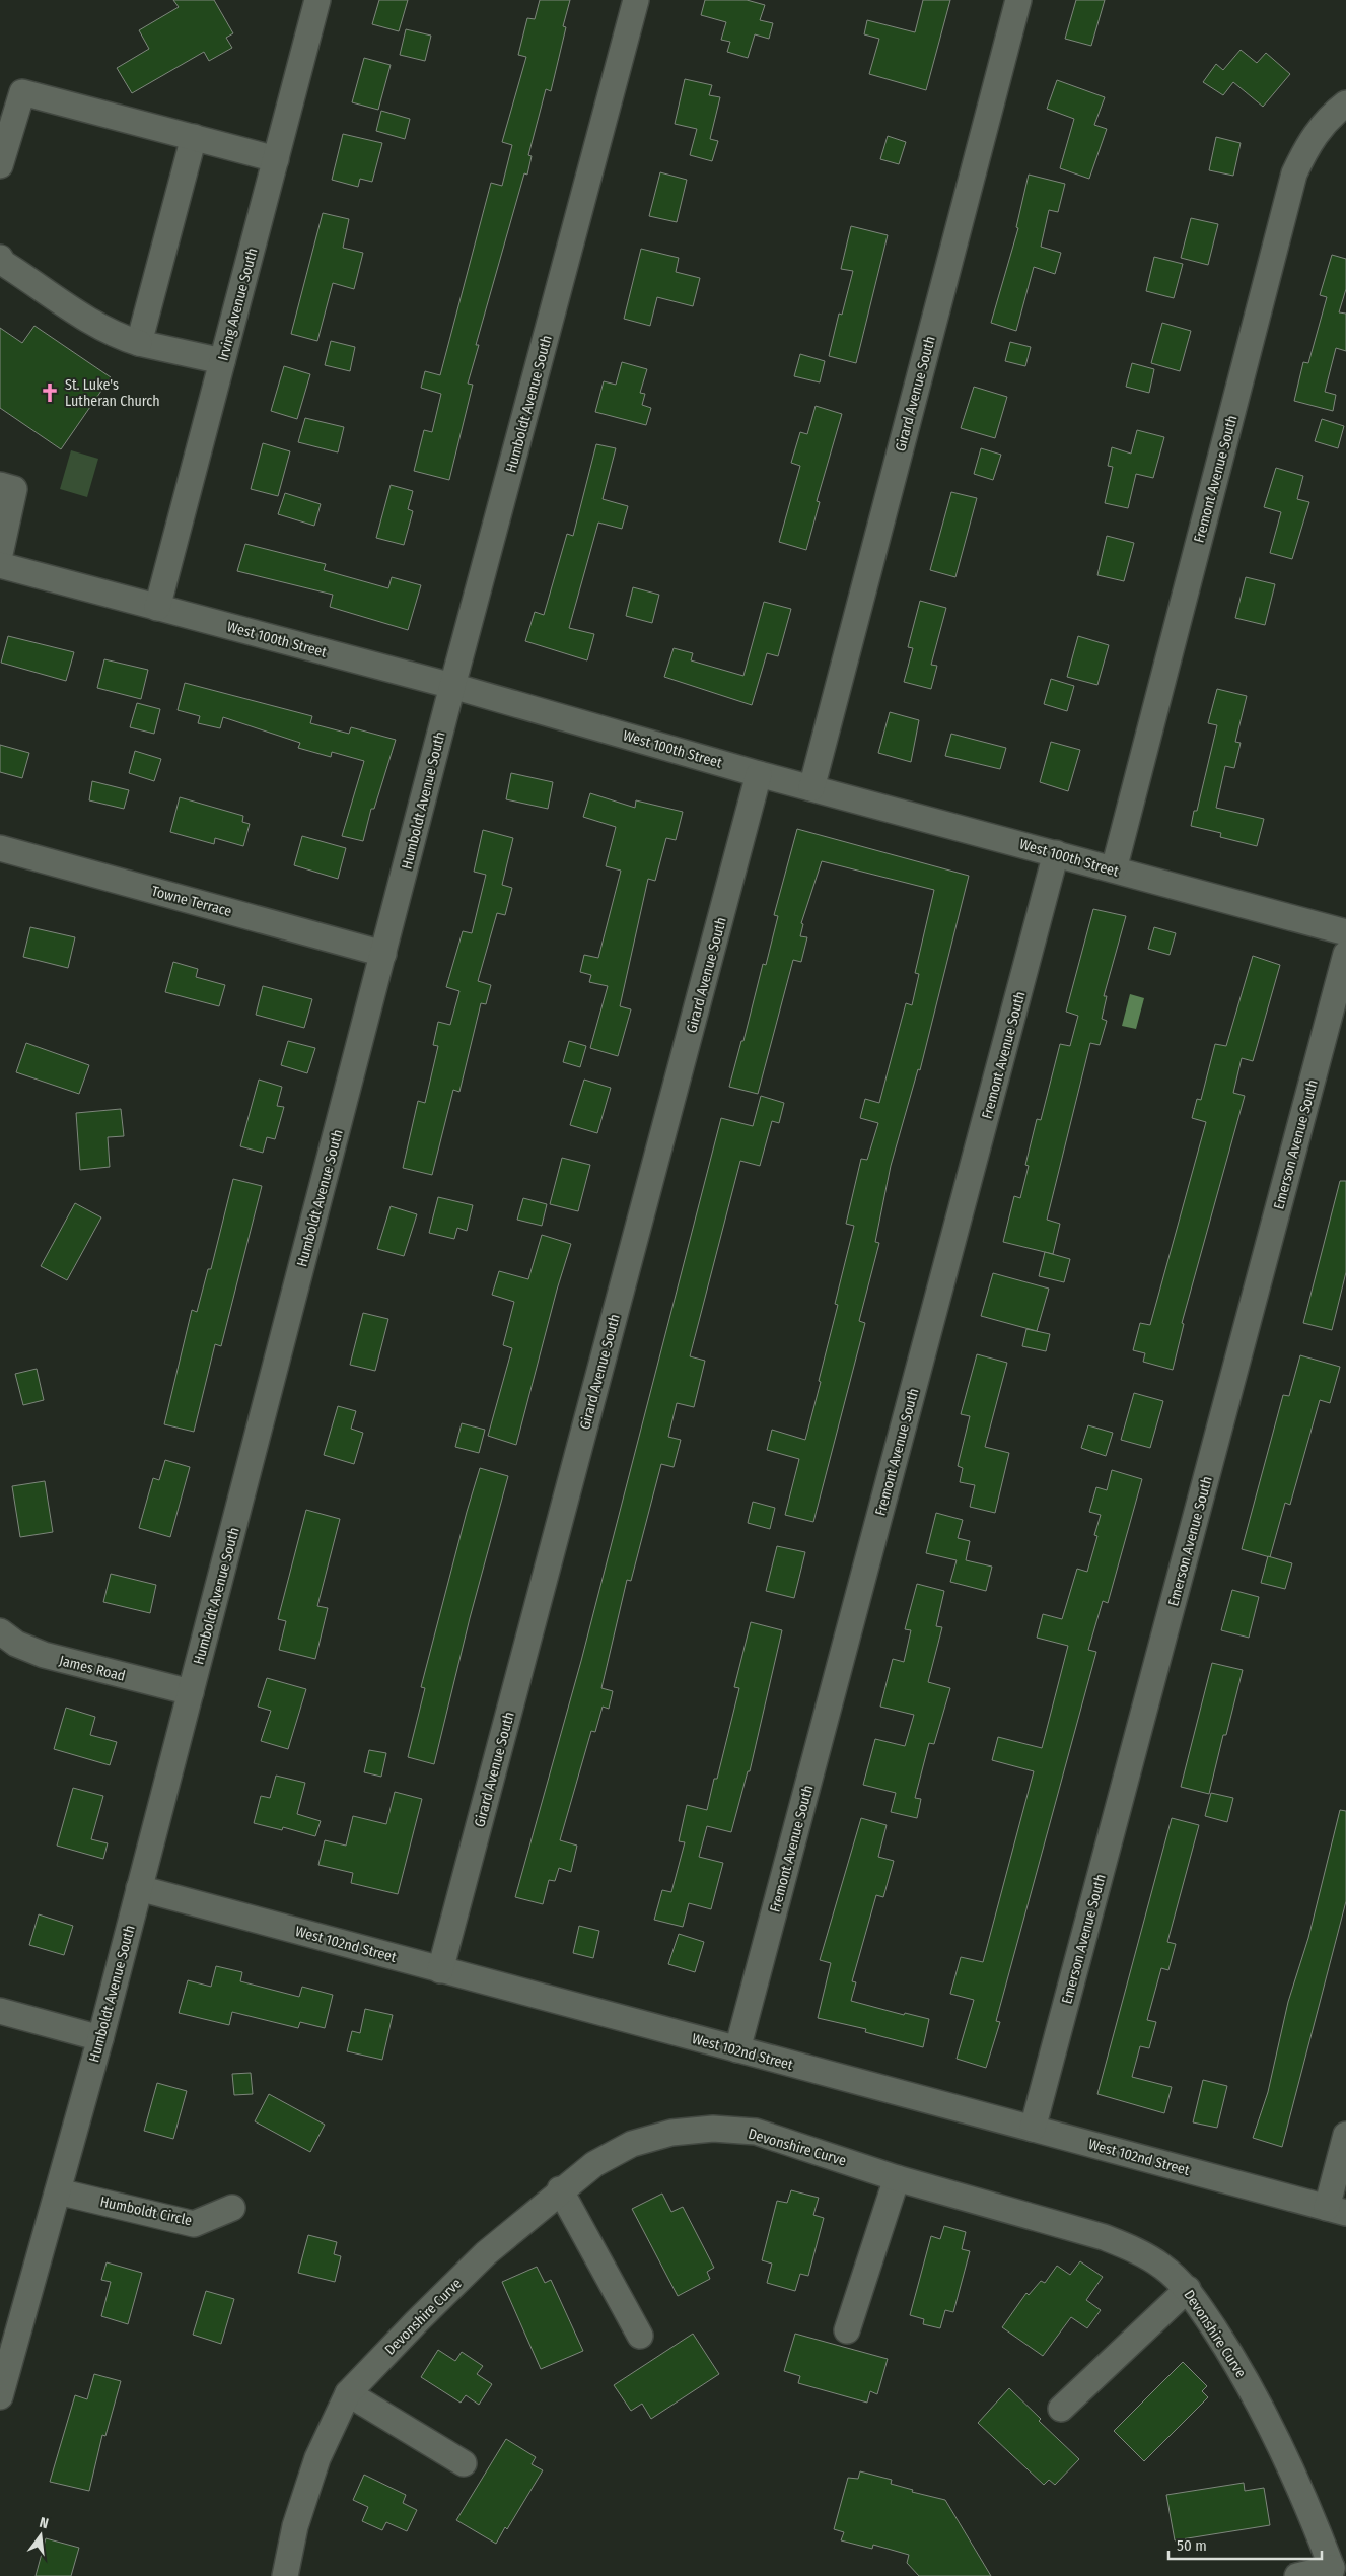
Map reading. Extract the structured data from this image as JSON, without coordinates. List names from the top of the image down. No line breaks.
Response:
{"streets":{"street":["Irving Avenue South","Girard Avenue South","Humboldt Avenue South","Fremont Avenue South","West 100th Street","Towne Terrace","Emerson Avenue South","James Road","West 102nd Street","Devonshire Curve","Humboldt Circle"]},"crossings":[["Irving Avenue South","West 100th Street"],["Girard Avenue South","West 100th Street"],["Girard Avenue South","West 102nd Street"],["Humboldt Avenue South","West 100th Street"],["Humboldt Avenue South","Towne Terrace"],["Humboldt Avenue South","James Road"],["Humboldt Avenue South","West 102nd Street"],["Humboldt Avenue South","Humboldt Circle"],["Fremont Avenue South","West 100th Street"],["Fremont Avenue South","West 102nd Street"],["Emerson Avenue South","West 102nd Street"]],"places":{"church":["St. Luke's Lutheran Church"]},"scale_bar":"50 m","north":"top"}
